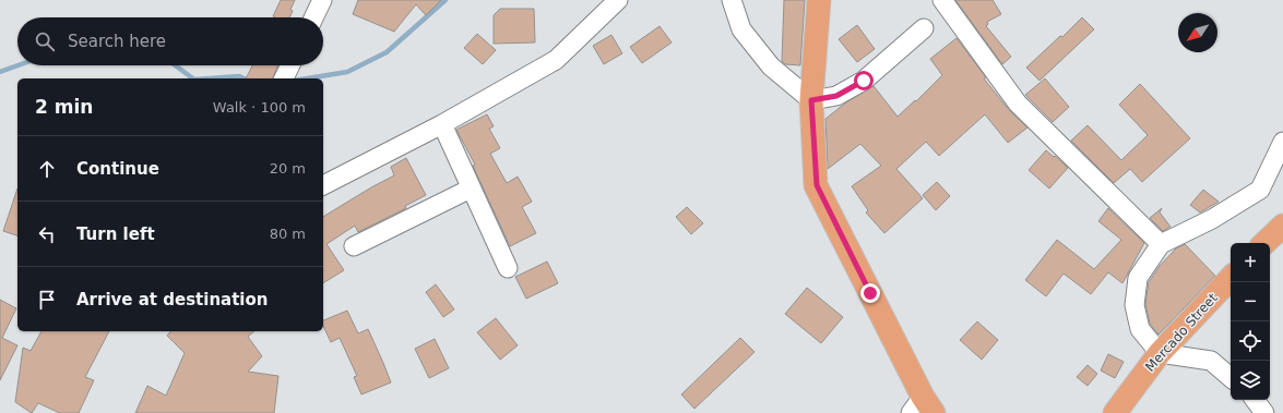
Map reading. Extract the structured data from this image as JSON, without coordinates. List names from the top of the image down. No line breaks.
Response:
{"streets":{"main road":["Mercado Street"]},"north":"bottom left","page":{"search":"Search here","heading":["2 min","Walk · 100 m"],"list":[["Continue","20 m"],["Turn left","80 m"],"Arrive at destination"],"map_buttons":["+","−"]}}
